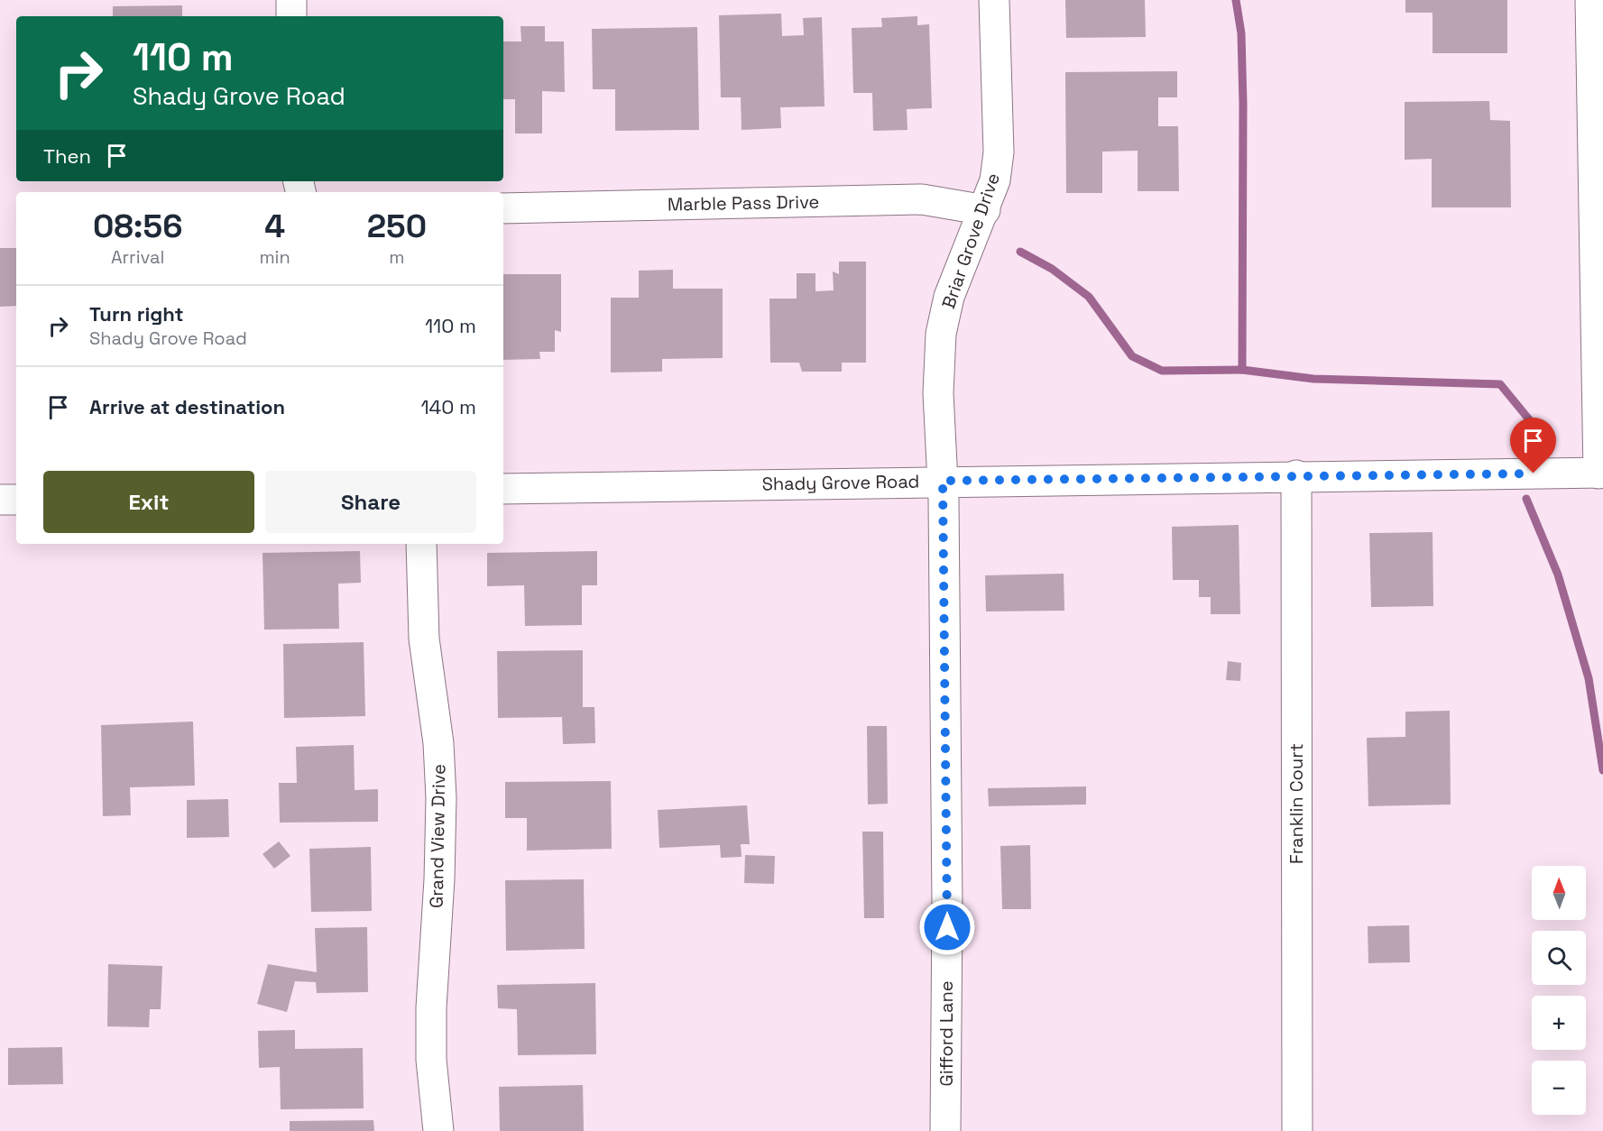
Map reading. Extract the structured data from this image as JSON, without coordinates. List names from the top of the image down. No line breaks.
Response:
{"streets":{"street":["Marble Pass Drive","Briar Grove Drive","Shady Grove Road","Franklin Court","Grand View Drive","Gifford Lane"]},"crossings":[["Marble Pass Drive","Briar Grove Drive"],["Briar Grove Drive","Shady Grove Road"],["Briar Grove Drive","Gifford Lane"],["Shady Grove Road","Franklin Court"],["Shady Grove Road","Gifford Lane"]],"north":"top","page":{"turn":["110 m","Shady Grove Road"],"then":"Then","eta":["08:56","Arrival","4","min","250","m"],"list":[{"name":"Turn right","note":"Shady Grove Road","value":"110 m"},{"name":"Arrive at destination","value":"140 m"}],"buttons":["Exit","Share"],"map_buttons":["+","−"]}}
